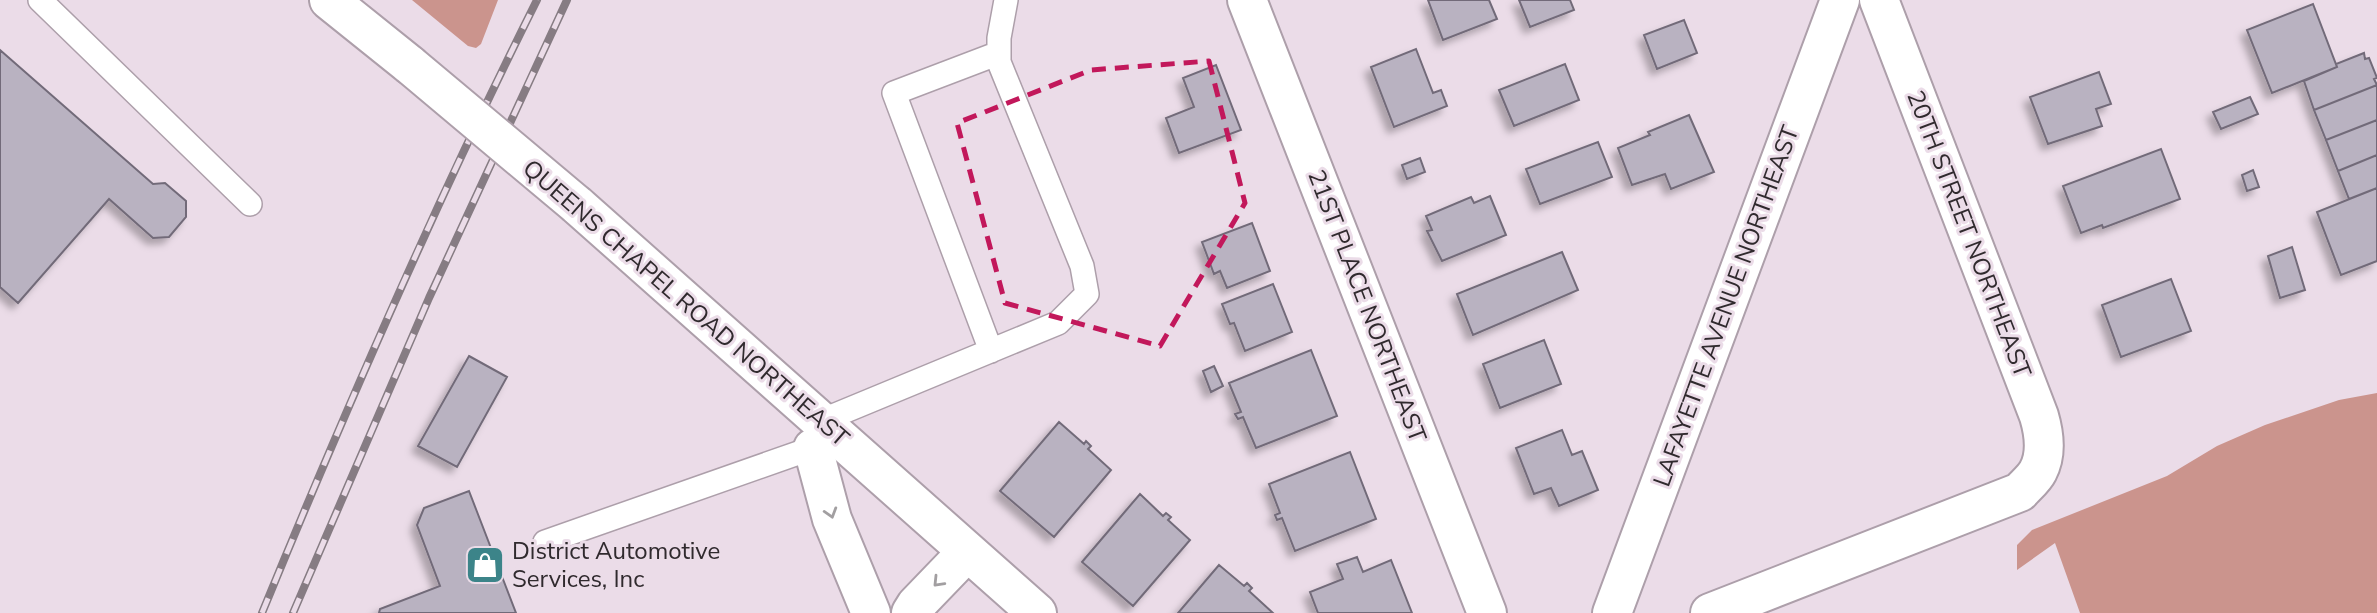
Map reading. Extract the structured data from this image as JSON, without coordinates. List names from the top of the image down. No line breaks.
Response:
{"streets":{"street":["20TH STREET NORTHEAST","QUEENS CHAPEL ROAD NORTHEAST","21ST PLACE NORTHEAST","LAFAYETTE AVENUE NORTHEAST"]},"places":{"shop":["District Automotive Services, Inc"]}}
